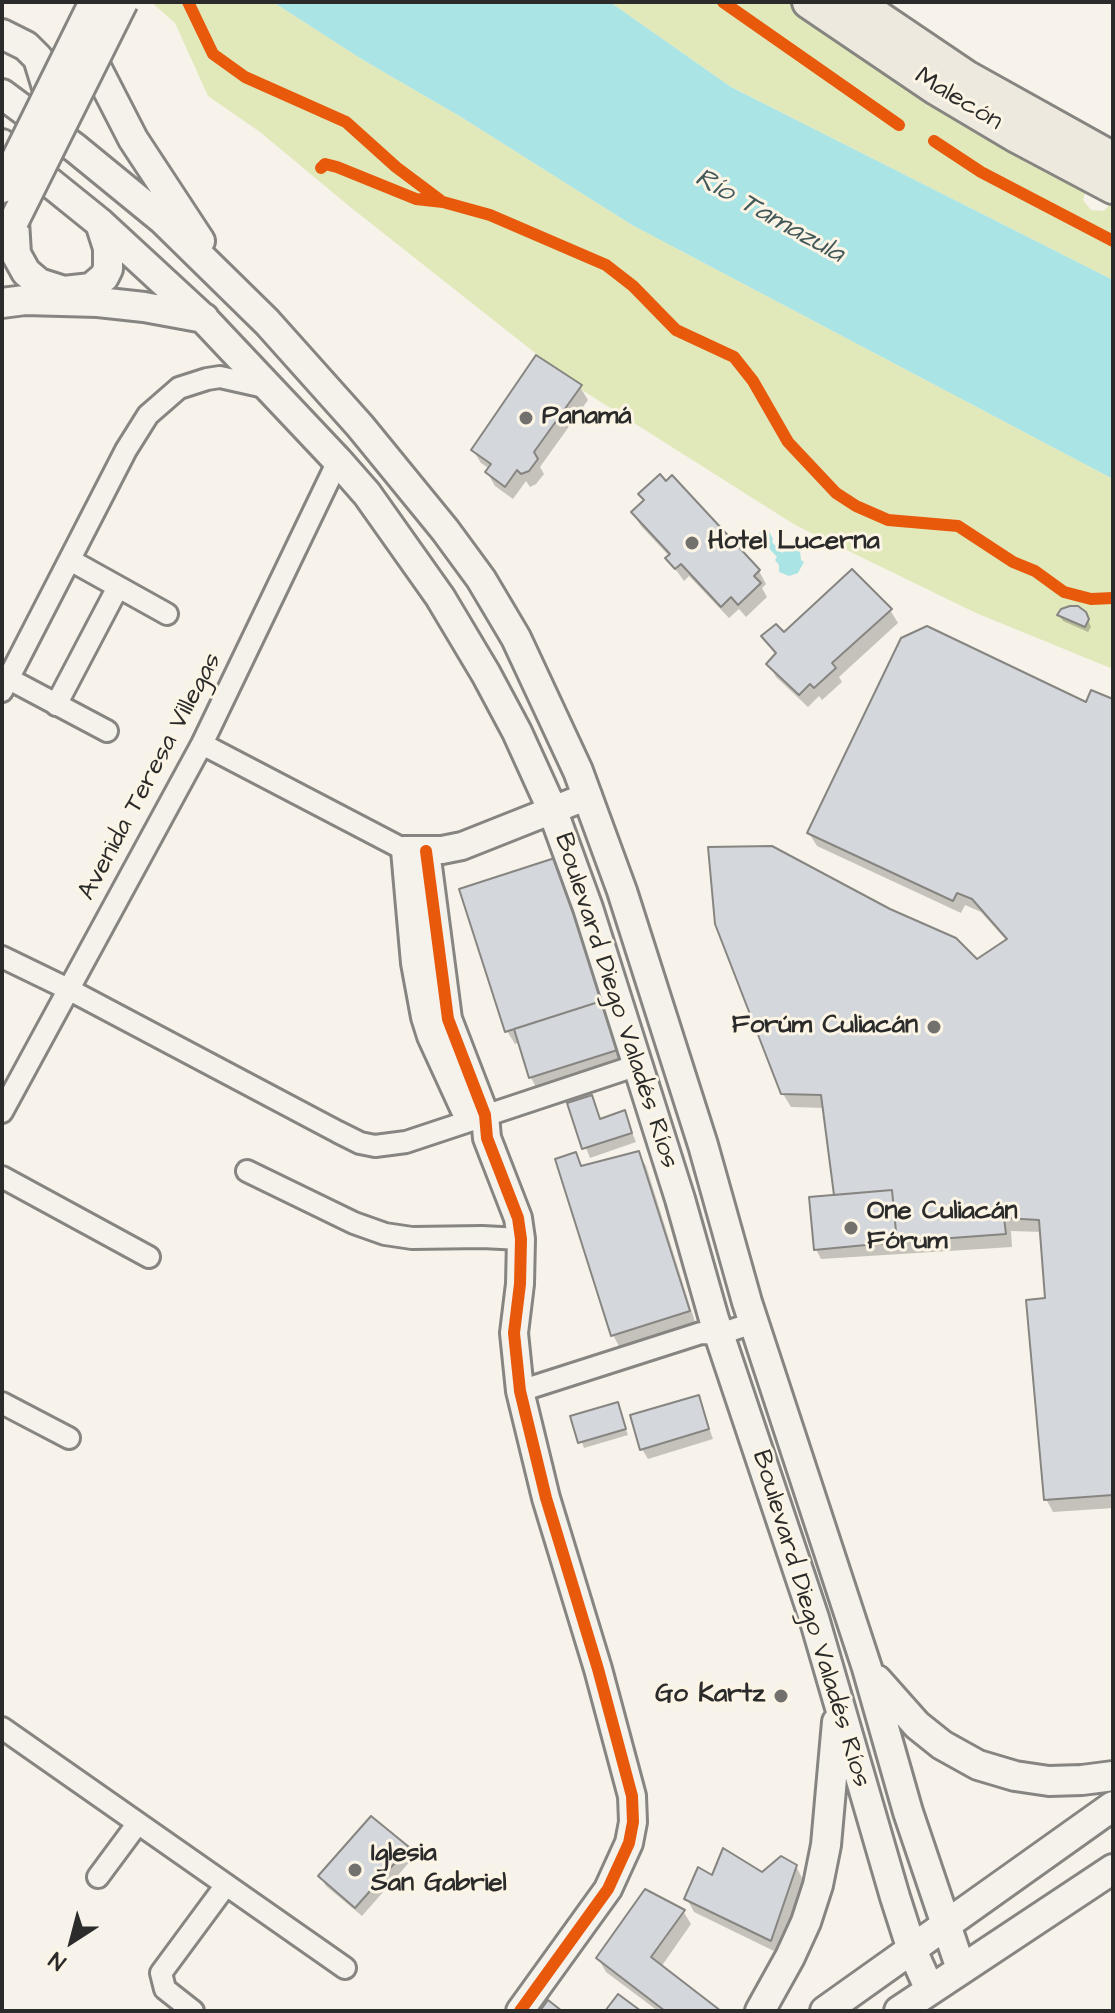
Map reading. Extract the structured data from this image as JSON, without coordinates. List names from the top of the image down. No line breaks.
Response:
{"streets":{"main road":["Malecón","Boulevard Diego Valadés Ríos"],"street":["Avenida Teresa Villegas"]},"crossings":[["Avenida Teresa Villegas","Boulevard Diego Valadés Ríos"]],"water":["Río Tamazula"],"places":["Panamá","Hotel Lucerna","Forúm Culiacán","One Culiacán Fórum","Go Kartz","Iglesia San Gabriel"],"north":"bottom left"}
